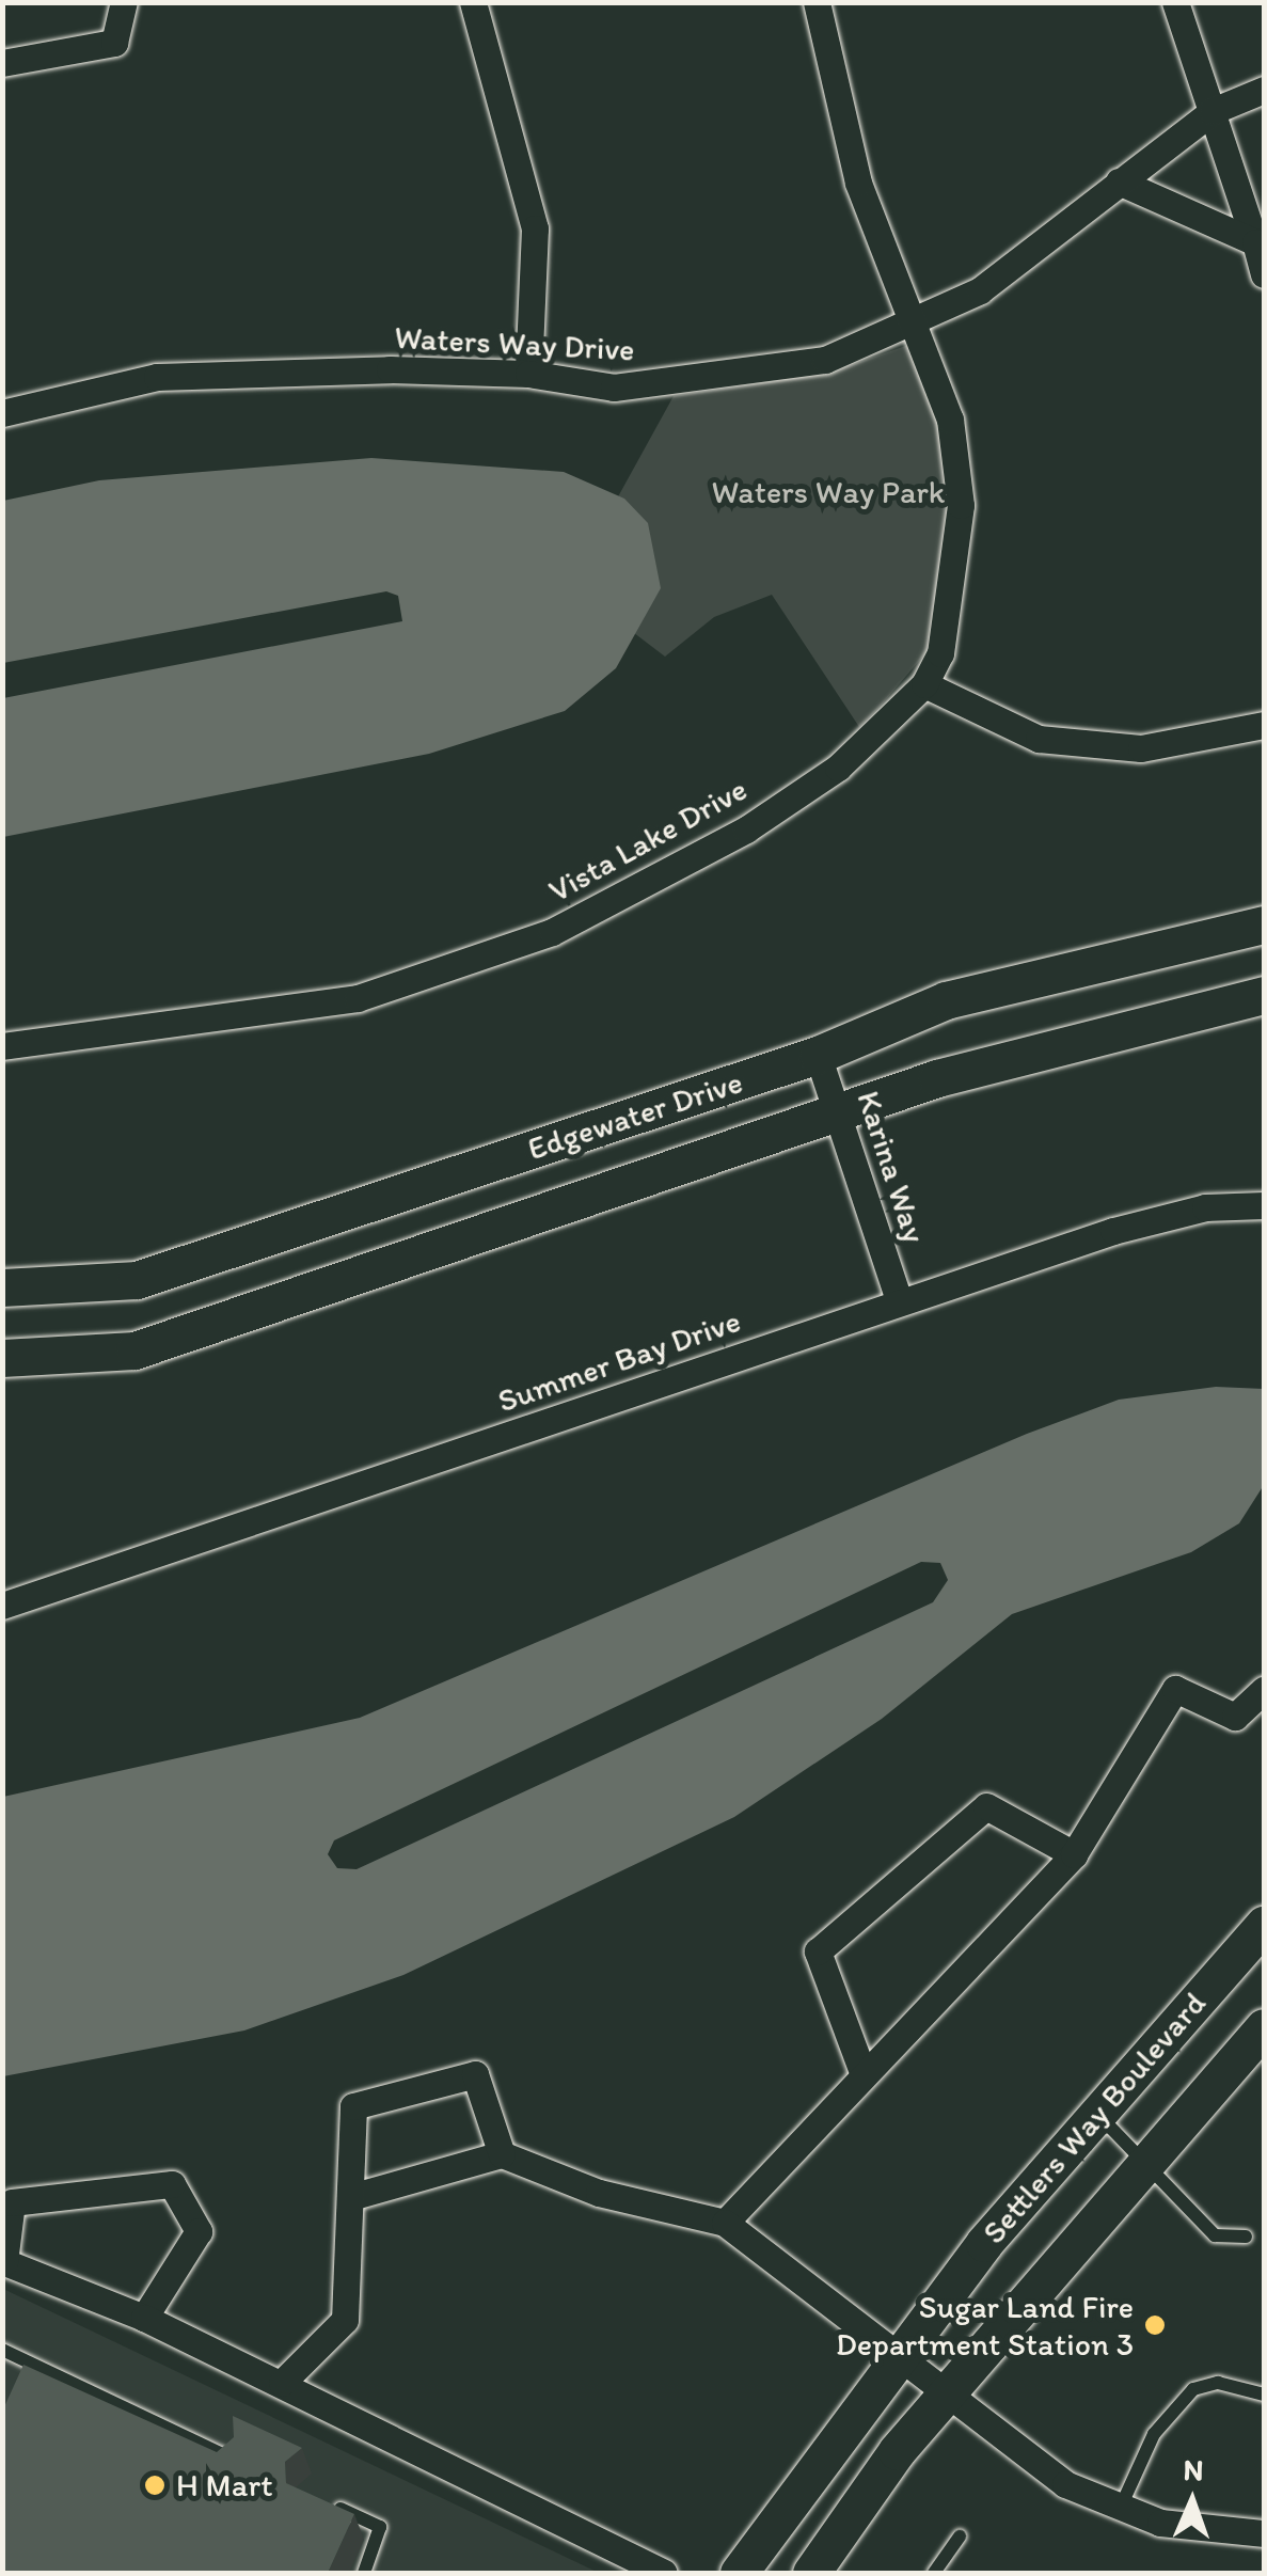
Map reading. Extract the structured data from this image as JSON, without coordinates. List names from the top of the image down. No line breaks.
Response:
{"streets":{"street":["Waters Way Drive","Vista Lake Drive","Edgewater Drive","Karina Way","Summer Bay Drive","Settlers Way Boulevard"]},"crossings":[["Waters Way Drive","Vista Lake Drive"],["Edgewater Drive","Karina Way"],["Karina Way","Summer Bay Drive"]],"parks":["Waters Way Park"],"places":["Sugar Land Fire Department Station 3","H Mart"],"north":"top"}
